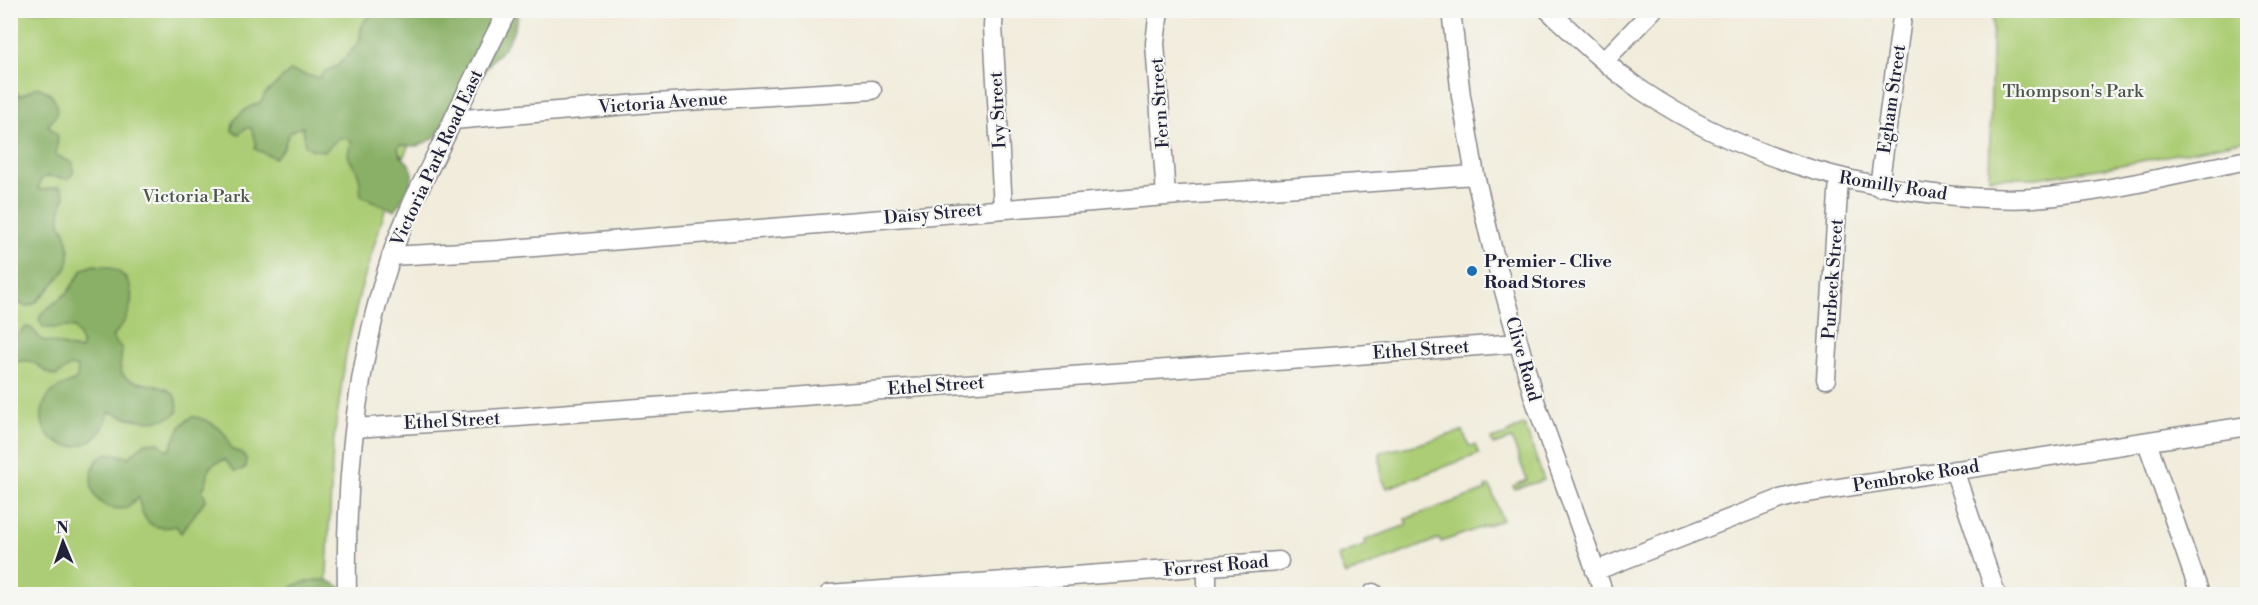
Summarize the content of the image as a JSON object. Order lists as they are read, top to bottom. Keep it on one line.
{"streets":{"street":["Egham Street","Victoria Avenue","Fern Street","Ivy Street","Victoria Park Road East","Romilly Road","Daisy Street","Purbeck Street","Ethel Street","Clive Road","Pembroke Road","Forrest Road"]},"crossings":[["Egham Street","Romilly Road"],["Victoria Avenue","Victoria Park Road East"],["Fern Street","Daisy Street"],["Ivy Street","Daisy Street"],["Victoria Park Road East","Daisy Street"],["Victoria Park Road East","Ethel Street"],["Romilly Road","Purbeck Street"],["Daisy Street","Clive Road"],["Ethel Street","Clive Road"],["Clive Road","Pembroke Road"]],"parks":["Thompson's Park","Victoria Park"],"places":["Premier - Clive Road Stores"],"north":"top"}
